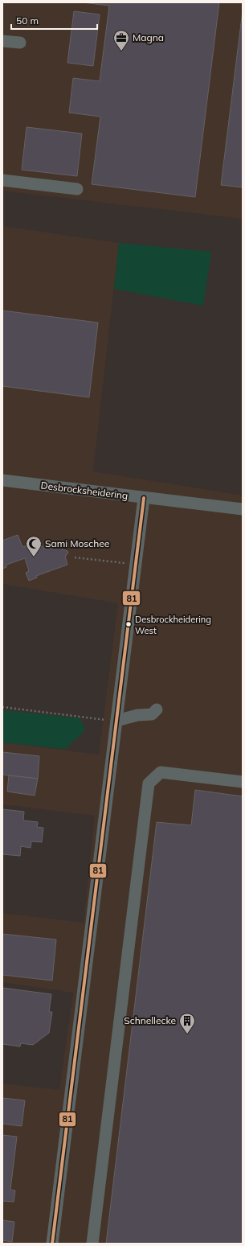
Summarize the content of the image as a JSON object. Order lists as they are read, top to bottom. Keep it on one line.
{"streets":{"street":["Desbrocksheidering"]},"places":{"office":["Magna"],"mosque":["Sami Moschee"],"other":["Desbrockheidering West"],"building":["Schnellecke"]},"lines":["transit line 81"],"scale_bar":"50 m"}
